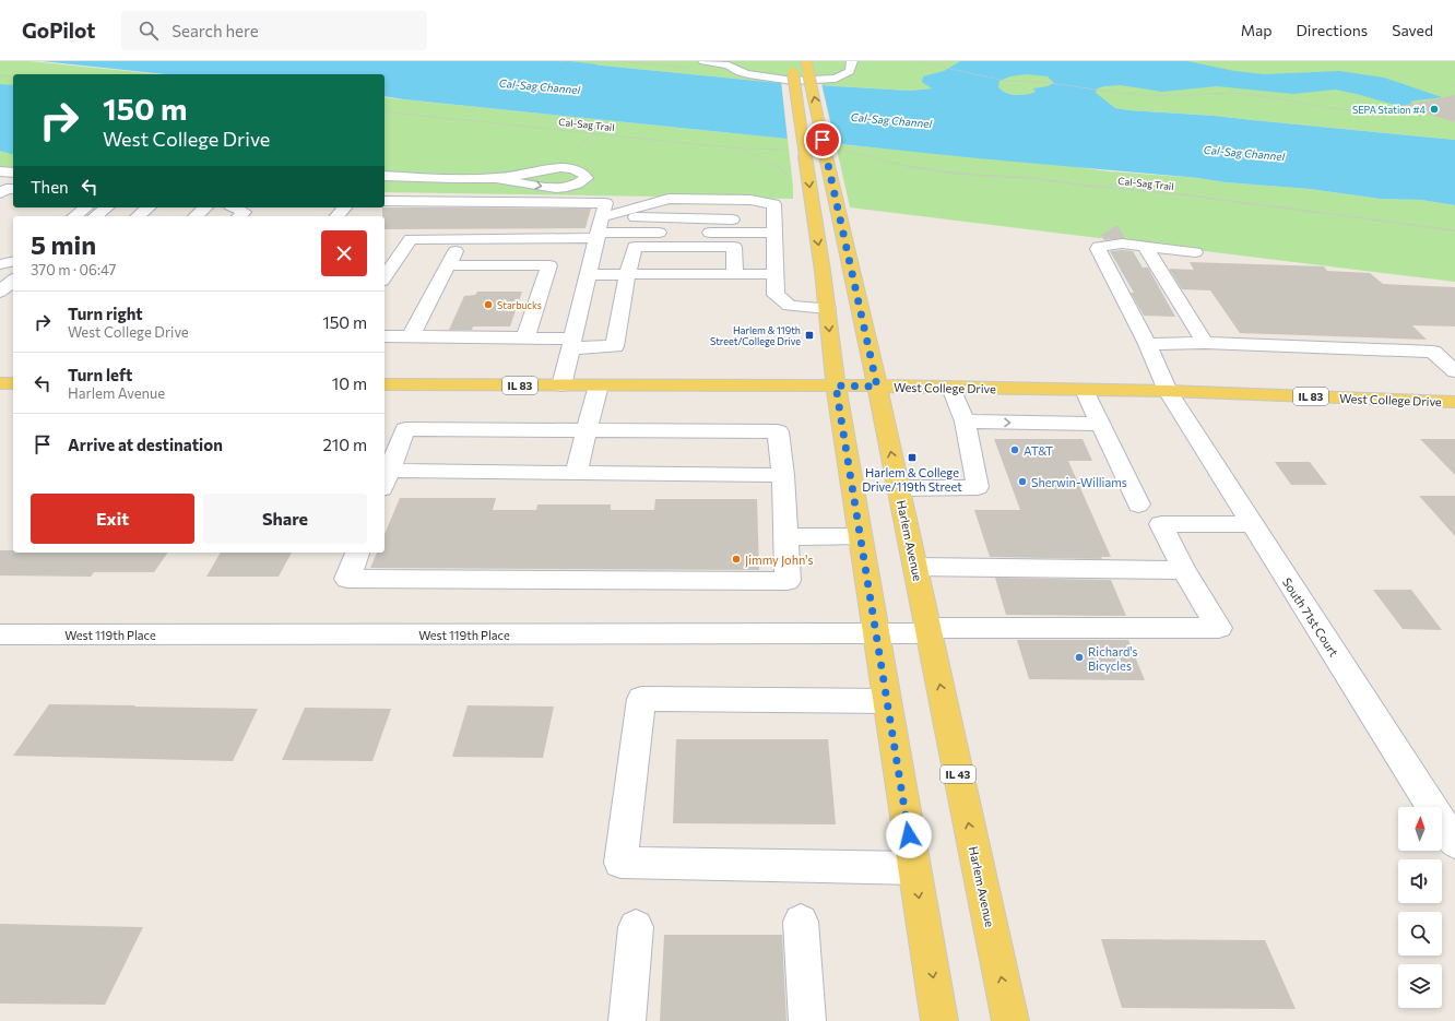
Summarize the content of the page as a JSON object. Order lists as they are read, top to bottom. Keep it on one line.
{"streets":{"main road":["IL 83","West College Drive","Harlem Avenue","IL 43"],"street":["South 71st Court","West 119th Place"],"path":["Cal-Sag Trail"]},"crossings":[["West College Drive","Harlem Avenue"],["West College Drive","South 71st Court"],["Harlem Avenue","West 119th Place"]],"water":["Cal-Sag Channel"],"places":{"other":["SEPA Station #4","Starbucks","AT&T","Sherwin-Williams","Jimmy John's","Richard's Bicycles"],"transit":["Harlem & 119th Street/College Drive","Harlem & College Drive/119th Street"]},"north":"top","page":{"header":"GoPilot","search":"Search here","nav":["Map","Directions","Saved"],"turn":["150 m","West College Drive"],"then":"Then","heading":["5 min","370 m · 06:47"],"list":[{"name":"Turn right","note":"West College Drive","value":"150 m"},{"name":"Turn left","note":"Harlem Avenue","value":"10 m"},{"name":"Arrive at destination","value":"210 m"}],"buttons":["Exit","Share"]}}
